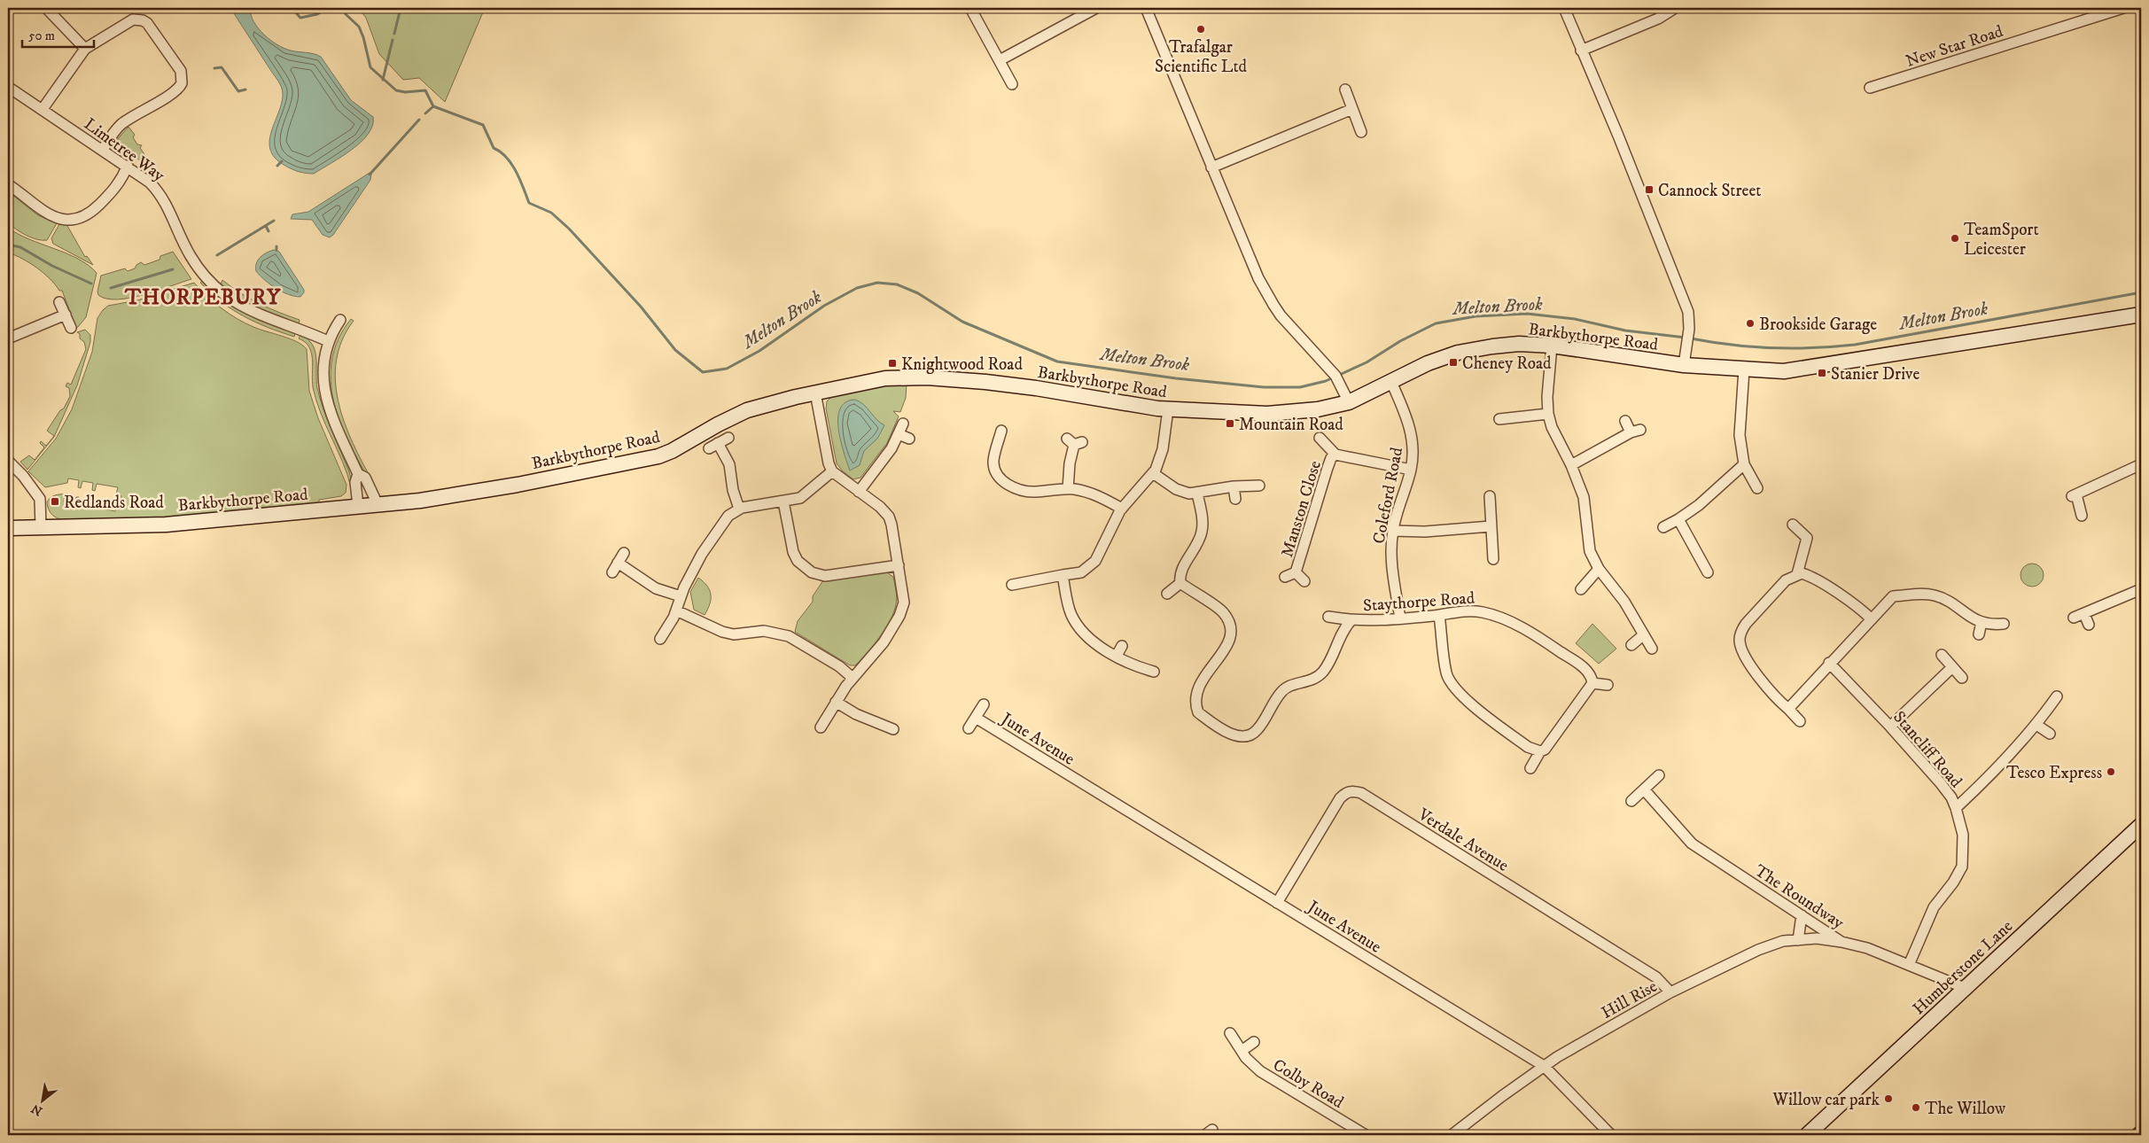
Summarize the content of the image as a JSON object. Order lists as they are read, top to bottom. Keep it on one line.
{"streets":{"street":["New Star Road","Limetree Way","Barkbythorpe Road","Coleford Road","Manston Close","Staythorpe Road","June Avenue","Stancliff Road","Verdale Avenue","The Roundway","Humberstone Lane","Hill Rise","Colby Road"]},"crossings":[["Barkbythorpe Road","Coleford Road"],["Coleford Road","Manston Close"],["Coleford Road","Staythorpe Road"],["June Avenue","Verdale Avenue"],["June Avenue","Hill Rise"],["Stancliff Road","The Roundway"],["Verdale Avenue","Hill Rise"],["The Roundway","Humberstone Lane"],["The Roundway","Hill Rise"]],"districts":["THORPEBURY"],"water":["Melton Brook"],"places":{"other":["Trafalgar Scientific Ltd","TeamSport Leicester","Brookside Garage","Tesco Express","Willow car park","The Willow"],"transit":["Cannock Street","Cheney Road","Knightwood Road","Stanier Drive","Mountain Road","Redlands Road"]},"scale_bar":"50 m","north":"bottom left"}
